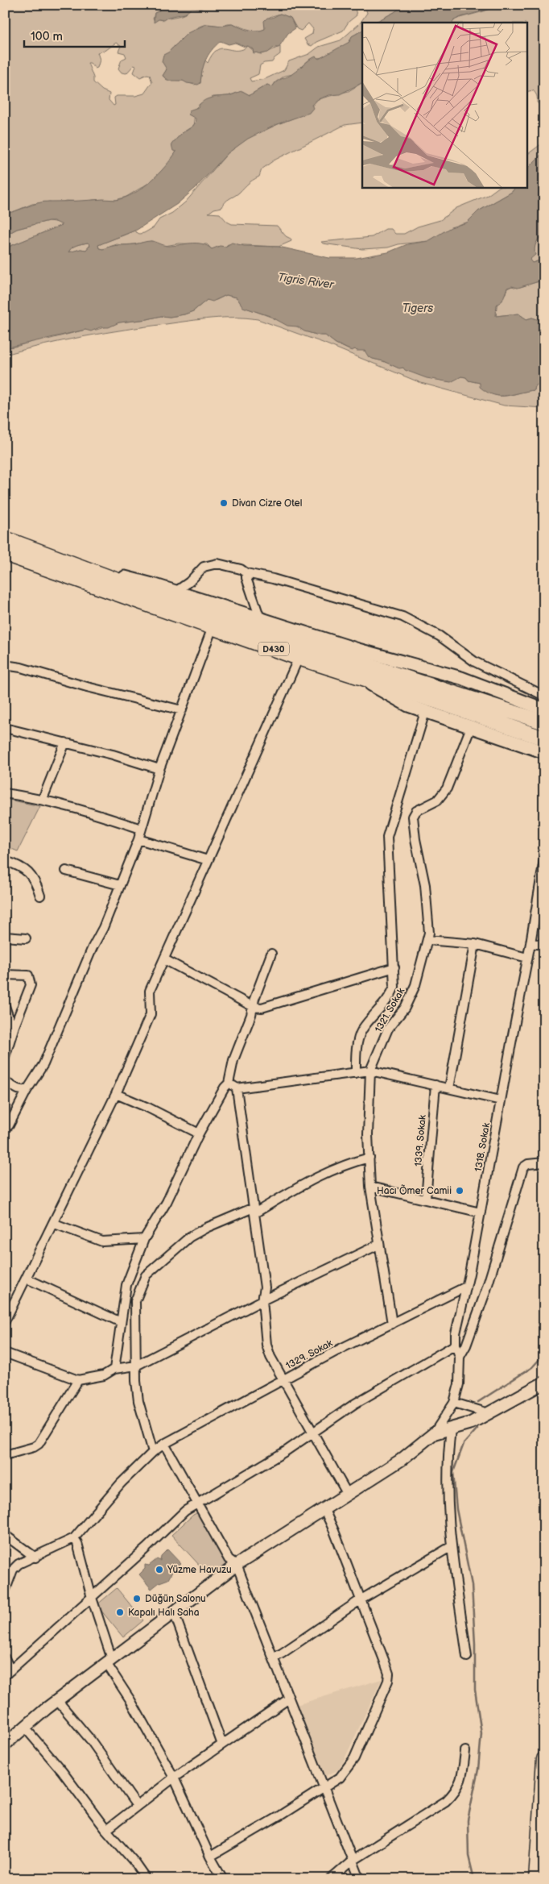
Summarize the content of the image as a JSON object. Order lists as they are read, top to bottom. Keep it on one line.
{"streets":{"highway":["D430"],"street":["1321. Sokak","1339. Sokak","1318. Sokak","1329. Sokak"]},"crossings":[["1321. Sokak","1329. Sokak"],["1318. Sokak","1329. Sokak"]],"water":["Tigris River","Tigers"],"places":["Divan Cizre Otel","Hacı Ömer Camii","Yüzme Havuzu","Düğün Salonu","Kapalı Halı Saha"],"scale_bar":"100 m"}
